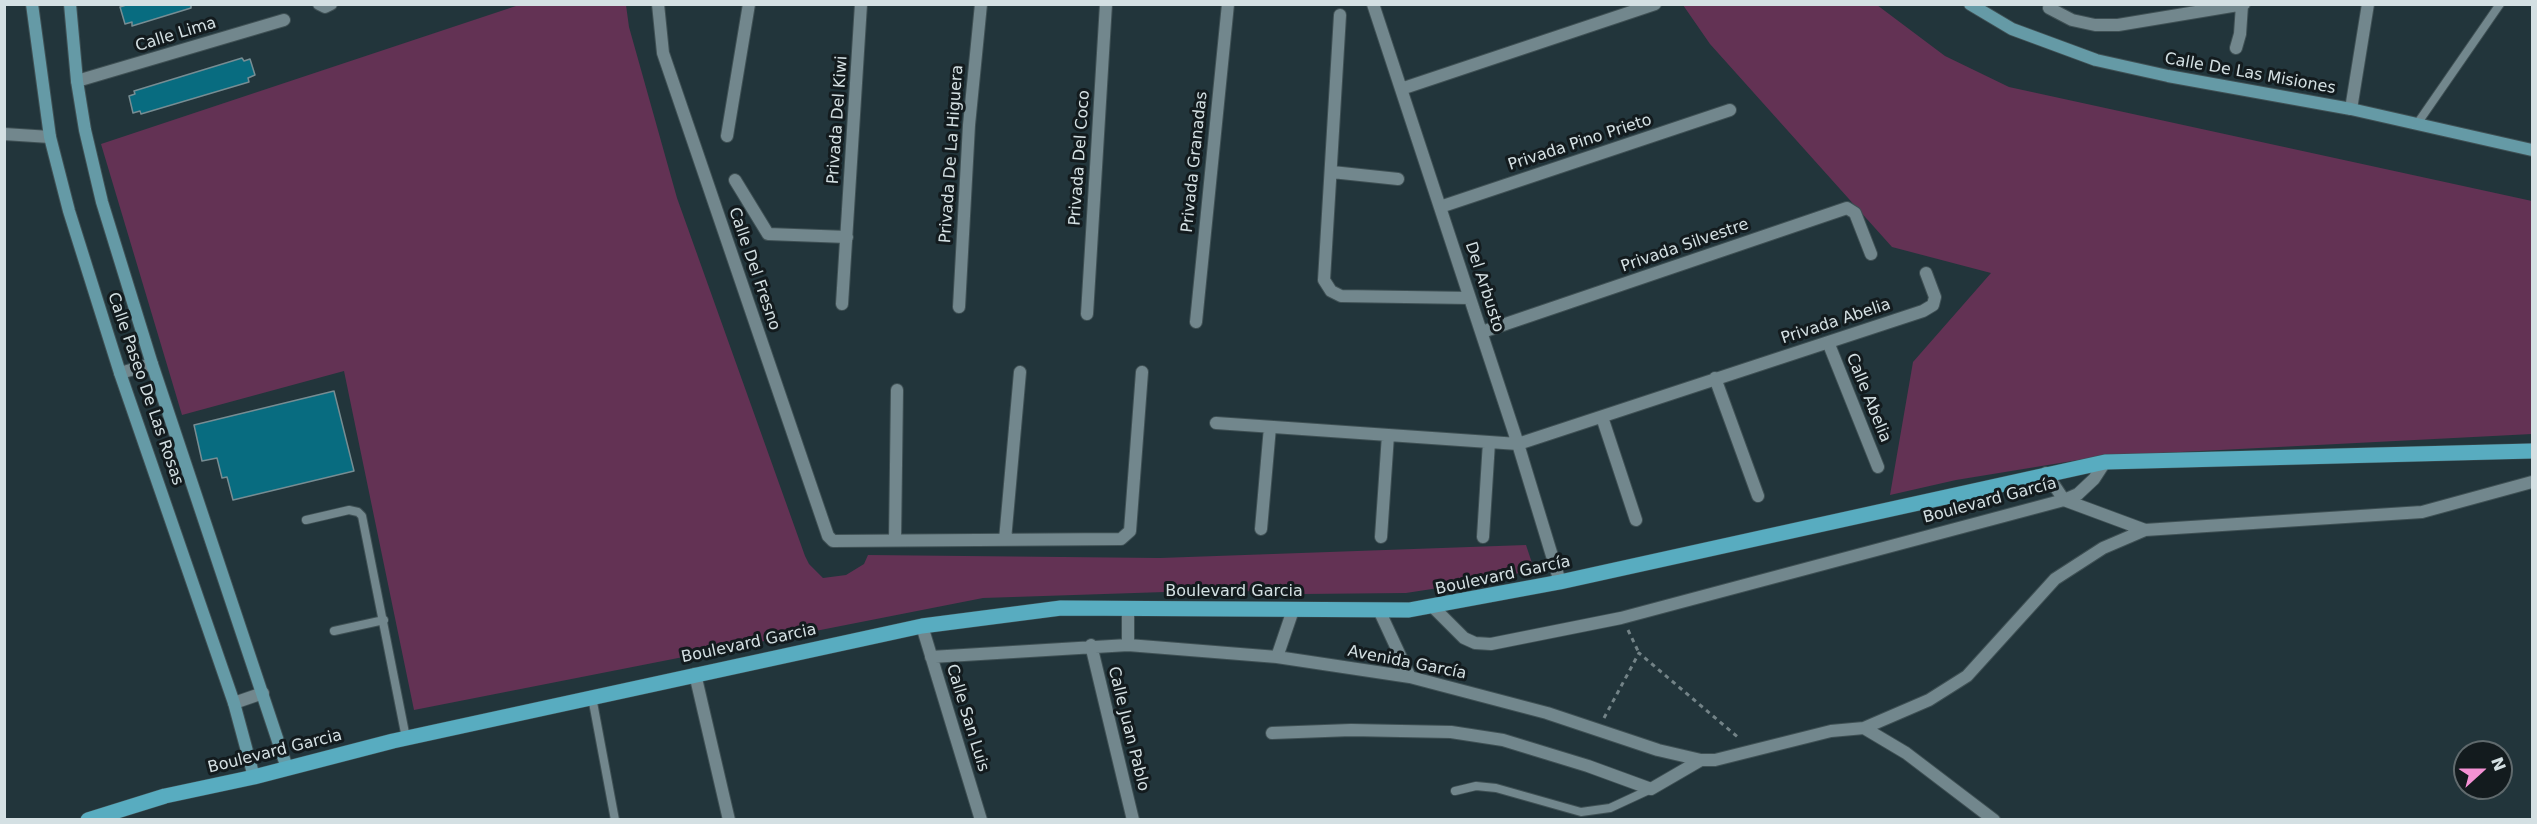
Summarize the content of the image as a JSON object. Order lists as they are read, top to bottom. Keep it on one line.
{"streets":{"main road":["Boulevard García","Boulevard Garcia"],"street":["Calle Lima","Calle De Las Misiones","Privada Del Kiwi","Privada Pino Prieto","Privada De La Higuera","Privada Del Coco","Privada Granadas","Privada Silvestre","Calle Del Fresno","Del Arbusto","Privada Abelia","Calle Paseo De Las Rosas","Calle Abelia","Avenida García","Calle San Luis","Calle Juan Pablo"]},"crossings":[["Calle Lima","Calle Paseo De Las Rosas"],["Privada Pino Prieto","Del Arbusto"],["Privada Silvestre","Del Arbusto"],["Del Arbusto","Privada Abelia"],["Del Arbusto","Boulevard García"],["Privada Abelia","Calle Abelia"],["Calle Paseo De Las Rosas","Boulevard Garcia"],["Boulevard García","Boulevard Garcia"],["Boulevard Garcia","Calle San Luis"],["Avenida García","Calle San Luis"],["Avenida García","Calle Juan Pablo"]],"north":"right"}
